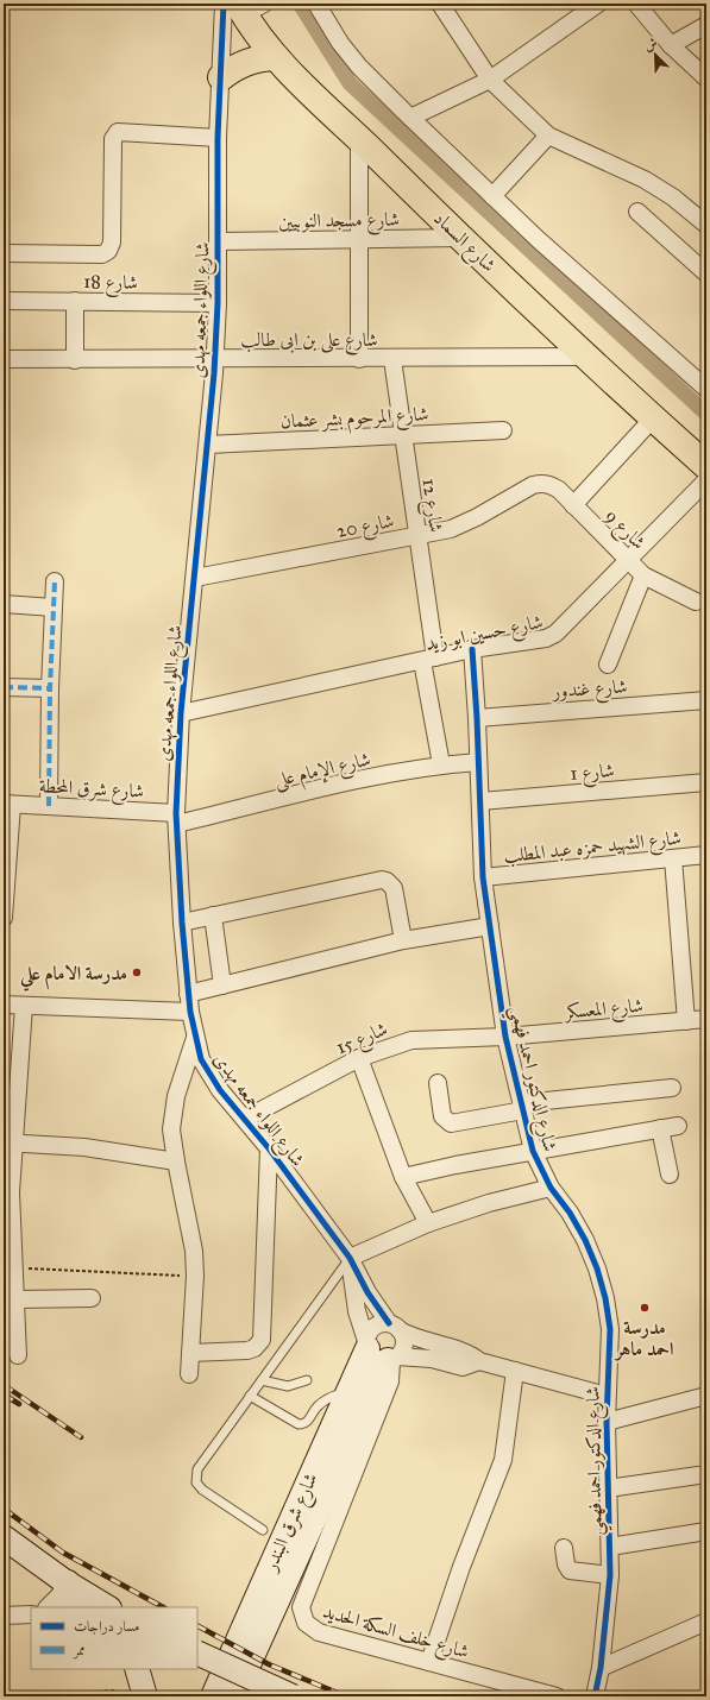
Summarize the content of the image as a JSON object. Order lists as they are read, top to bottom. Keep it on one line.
{"streets":{"highway":["شارع السماد"],"main road":["شارع شرق البندر"],"street":["شارع مسجد النوبيين","شارع 18","شارع اللواء جمعه مهدى","شارع على بن ابى طالب","شارع المرحوم بشر عثمان","شارع 12","شارع 20","شارع 9","شارع حسين ابو زيد","شارع غندور","شارع الإمام على","شارع 1","شارع شرق المحطة","شارع الشهيد حمزه عبد المطلب","شارع المعسكر","شارع 15","شارع الدكتور احمد فهمي","شارع خلف السكة الحديد"]},"crossings":[["شارع مسجد النوبيين","شارع السماد"],["شارع مسجد النوبيين","شارع اللواء جمعه مهدى"],["شارع السماد","شارع اللواء جمعه مهدى"],["شارع السماد","شارع على بن ابى طالب"],["شارع 18","شارع اللواء جمعه مهدى"],["شارع اللواء جمعه مهدى","شارع على بن ابى طالب"],["شارع اللواء جمعه مهدى","شارع المرحوم بشر عثمان"],["شارع اللواء جمعه مهدى","شارع 20"],["شارع اللواء جمعه مهدى","شارع حسين ابو زيد"],["شارع اللواء جمعه مهدى","شارع الإمام على"],["شارع اللواء جمعه مهدى","شارع شرق المحطة"],["شارع اللواء جمعه مهدى","شارع 15"],["شارع اللواء جمعه مهدى","شارع الدكتور احمد فهمي"],["شارع اللواء جمعه مهدى","شارع شرق البندر"],["شارع اللواء جمعه مهدى","شارع خلف السكة الحديد"],["شارع على بن ابى طالب","شارع 12"],["شارع المرحوم بشر عثمان","شارع 12"],["شارع 12","شارع 20"],["شارع 12","شارع حسين ابو زيد"],["شارع 12","شارع الإمام على"],["شارع 20","شارع 9"],["شارع 9","شارع حسين ابو زيد"],["شارع حسين ابو زيد","شارع الدكتور احمد فهمي"],["شارع غندور","شارع الدكتور احمد فهمي"],["شارع الإمام على","شارع شرق المحطة"],["شارع الإمام على","شارع الدكتور احمد فهمي"],["شارع 1","شارع الدكتور احمد فهمي"],["شارع الشهيد حمزه عبد المطلب","شارع الدكتور احمد فهمي"],["شارع المعسكر","شارع 15"],["شارع المعسكر","شارع الدكتور احمد فهمي"],["شارع 15","شارع الدكتور احمد فهمي"],["شارع شرق البندر","شارع خلف السكة الحديد"]],"places":["مدرسة الامام علي","مدرسة احمد ماهر"],"legend":["مسار دراجات","ممر"],"north":"top left"}
